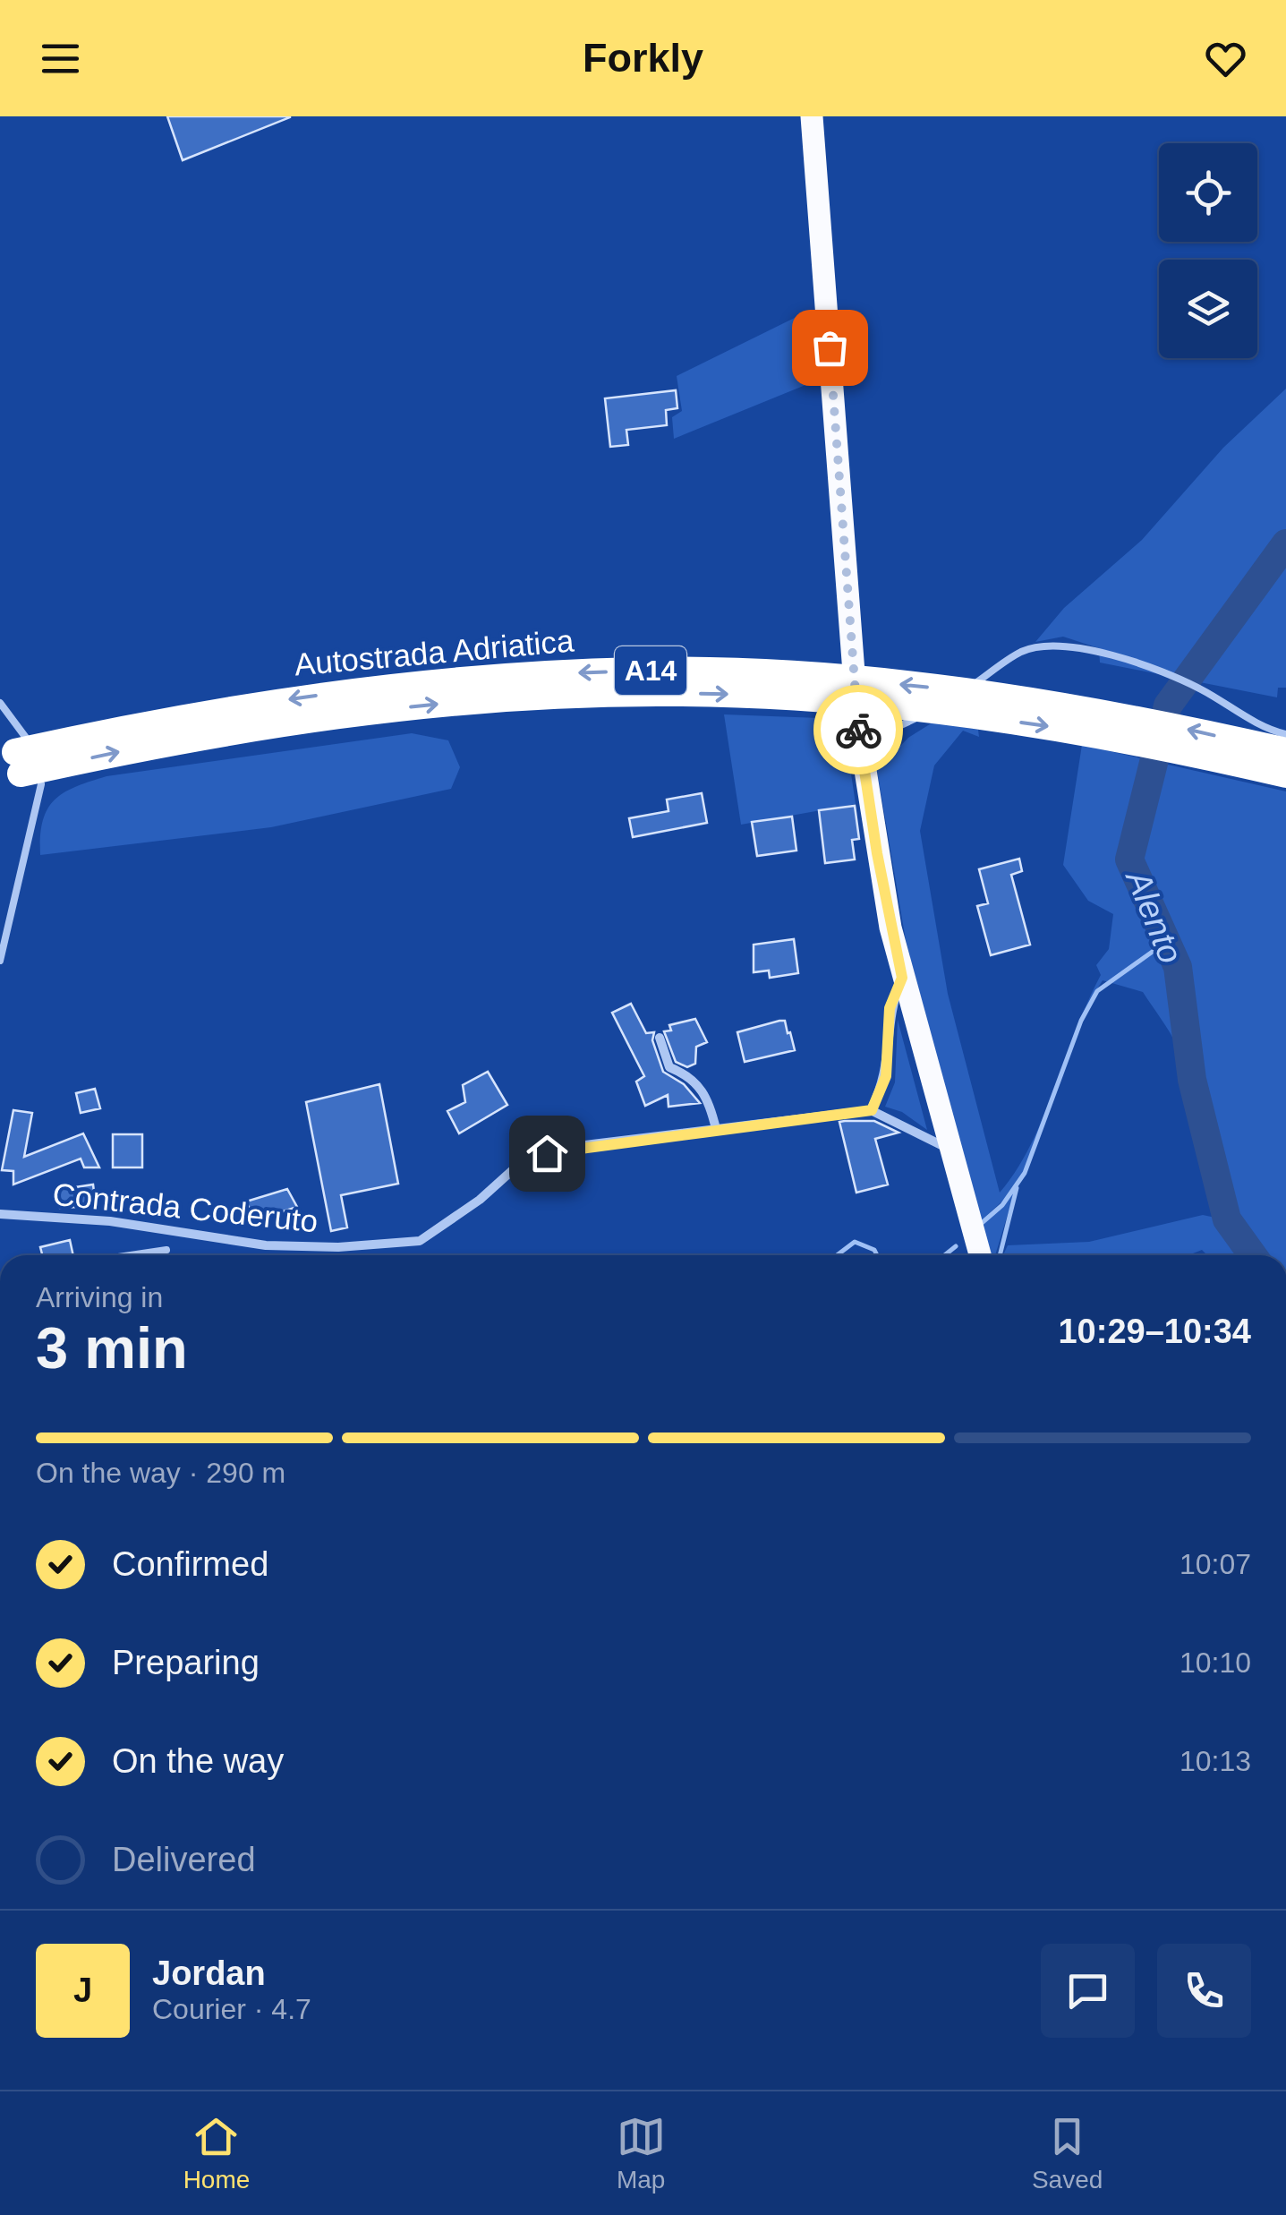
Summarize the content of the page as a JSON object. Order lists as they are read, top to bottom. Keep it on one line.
{"streets":{"highway":["Autostrada Adriatica","A14"],"street":["Contrada Coderuto"]},"water":["Alento"],"page":{"header":"Forkly","heading":["3 min","Arriving in","10:29–10:34"],"panel":["Jordan","Courier · 4.7"],"bar":"On the way · 290 m","list":[["Confirmed","10:07"],["Preparing","10:10"],["On the way","10:13"],"Delivered"],"round":"J","tabs":["Home","Map","Saved"]}}
